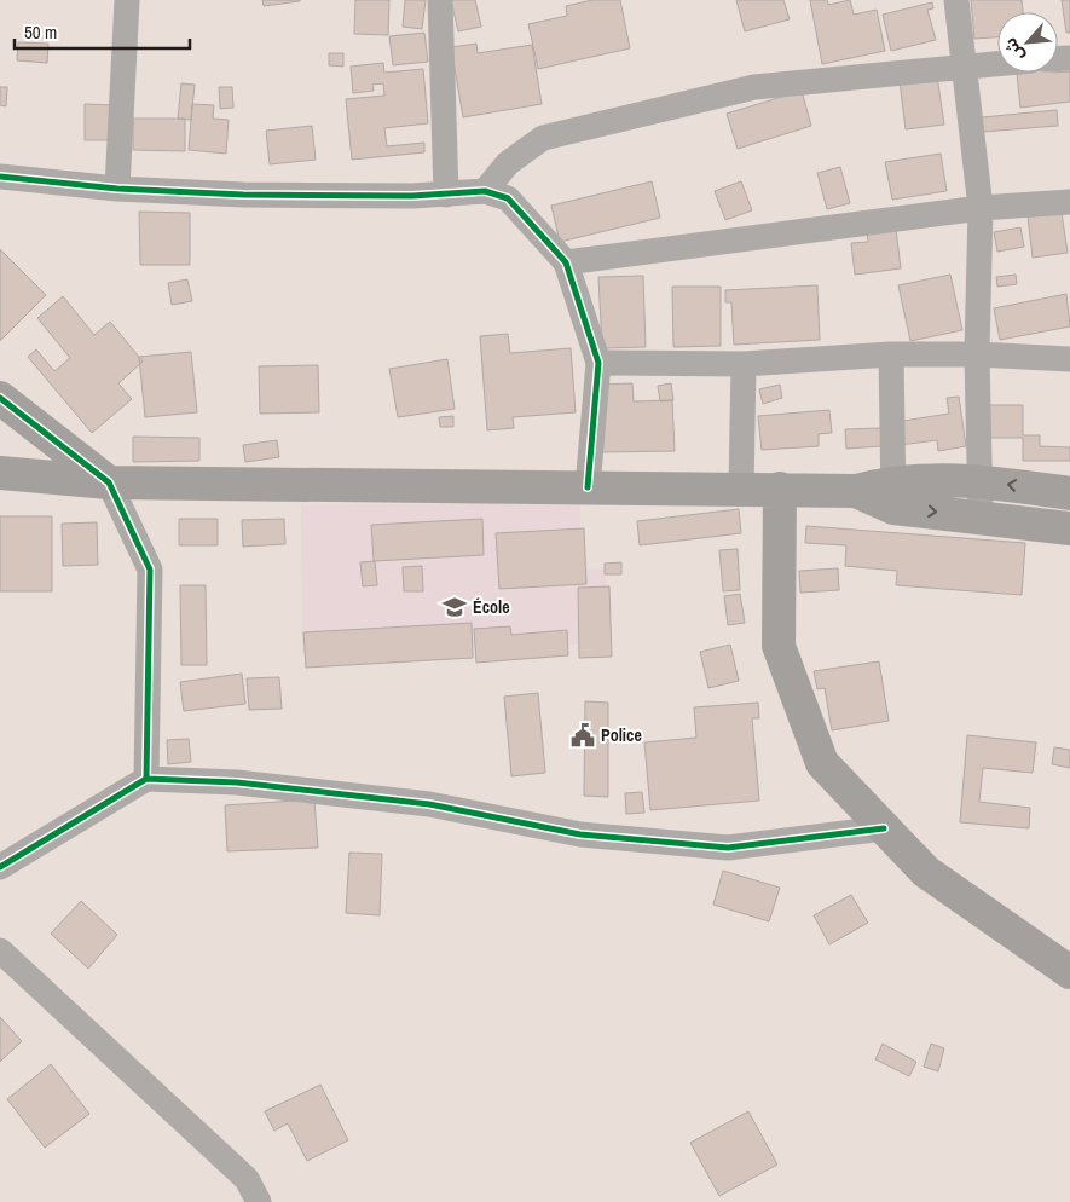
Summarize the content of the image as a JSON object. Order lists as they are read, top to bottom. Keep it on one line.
{"places":{"school or university":["École"],"public building":["Police"]},"scale_bar":"50 m","north":"bottom left"}
